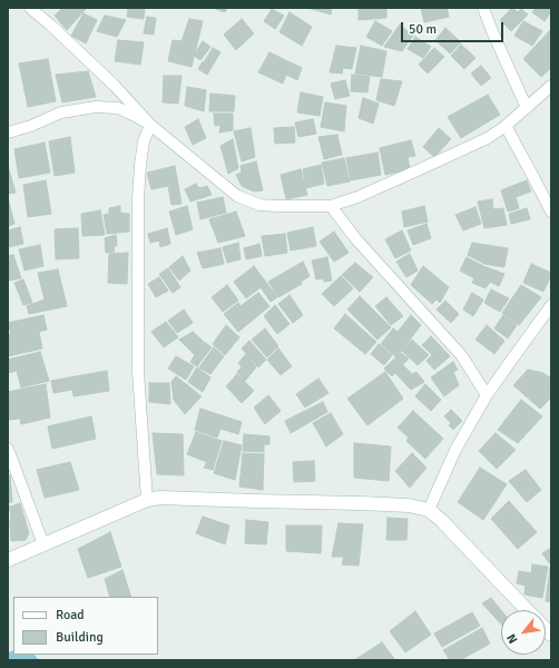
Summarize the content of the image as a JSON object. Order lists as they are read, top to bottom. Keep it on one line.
{"legend":["Road","Building"],"scale_bar":"50 m","north":"bottom left"}
